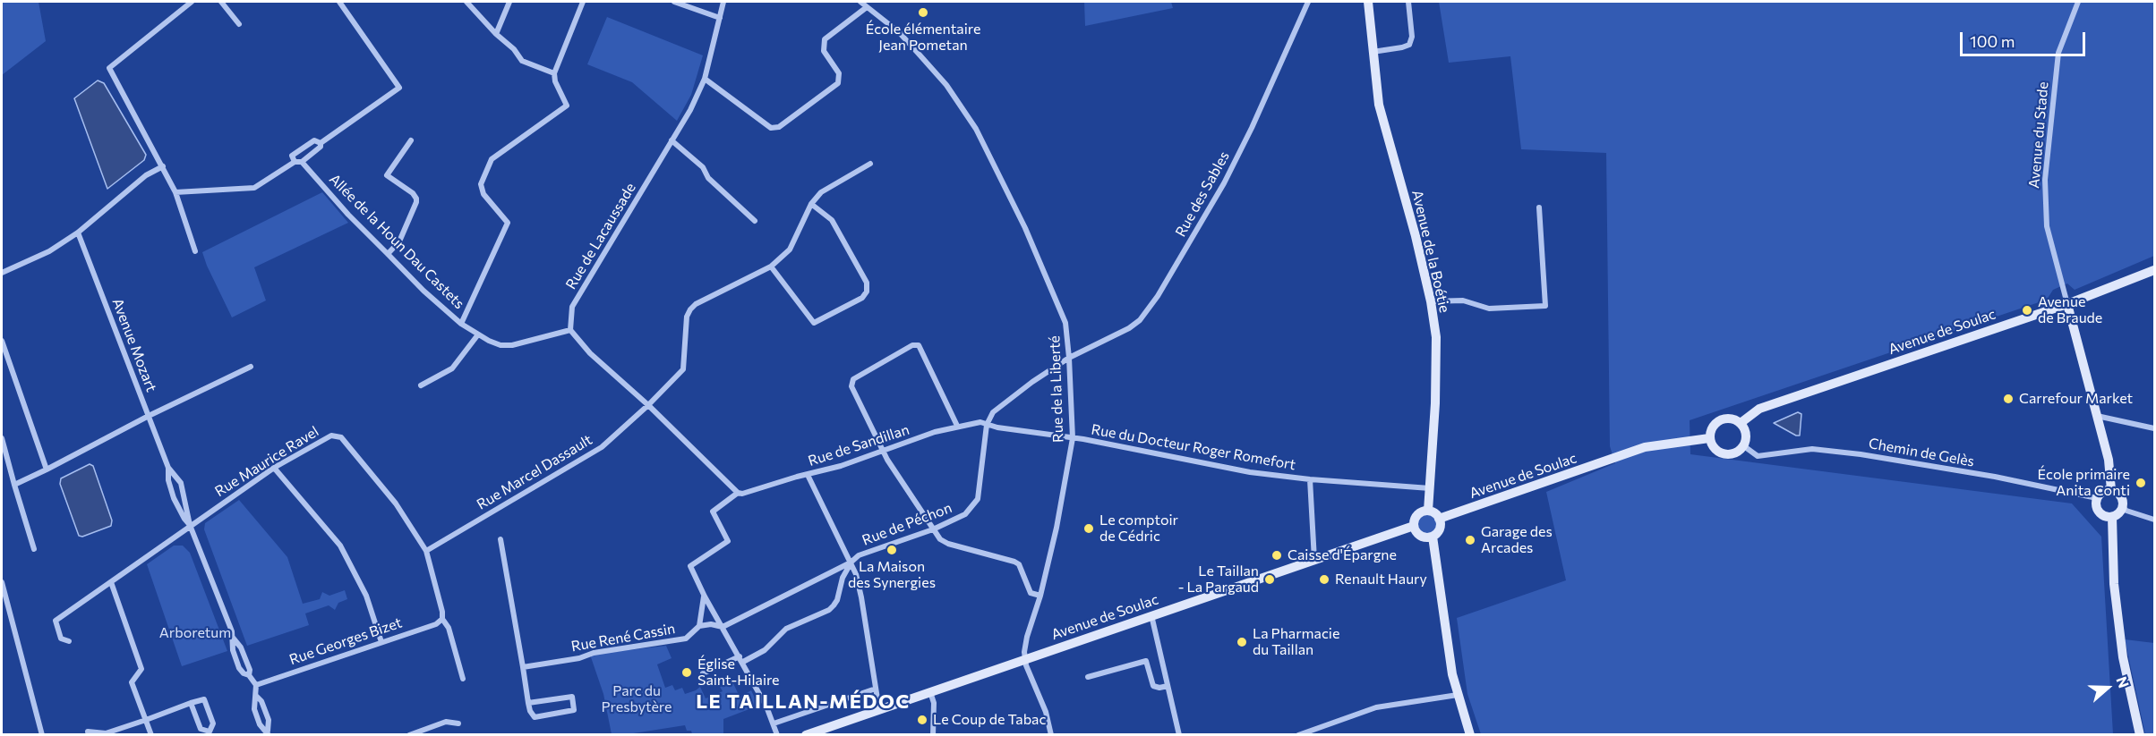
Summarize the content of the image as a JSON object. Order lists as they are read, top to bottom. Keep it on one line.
{"streets":{"main road":["Avenue de la Boétie","Avenue de Soulac"],"street":["Avenue du Stade","Rue des Sables","Rue de Lacaussade","Allée de la Houn Dau Castets","Avenue Mozart","Rue de la Liberté","Rue de Sandillan","Rue du Docteur Roger Romefort","Chemin de Gelès","Rue Maurice Ravel","Rue Marcel Dassault","Rue de Péchon","Rue René Cassin","Rue Georges Bizet"]},"crossings":[["Avenue du Stade","Avenue de Soulac"],["Rue des Sables","Rue de la Liberté"],["Rue de Lacaussade","Allée de la Houn Dau Castets"],["Avenue de la Boétie","Avenue de Soulac"],["Avenue de la Boétie","Rue du Docteur Roger Romefort"],["Avenue de Soulac","Rue de la Liberté"],["Avenue de Soulac","Chemin de Gelès"],["Avenue Mozart","Rue Maurice Ravel"],["Avenue Mozart","Rue Georges Bizet"],["Rue de la Liberté","Rue du Docteur Roger Romefort"],["Rue de Sandillan","Rue du Docteur Roger Romefort"],["Rue de Sandillan","Rue de Péchon"],["Rue du Docteur Roger Romefort","Rue de Péchon"],["Rue Maurice Ravel","Rue Marcel Dassault"],["Rue Maurice Ravel","Rue Georges Bizet"]],"districts":["LE TAILLAN-MÉDOC"],"parks":["Arboretum","Parc du Presbytère"],"places":["École élémentaire Jean Pometan","Avenue de Braude","Carrefour Market","École primaire Anita Conti","Le comptoir de Cédric","Garage des Arcades","La Maison des Synergies","Caisse d'Épargne","Le Taillan - La Pargaud","Renault Haury","La Pharmacie du Taillan","Église Saint-Hilaire","Le Coup de Tabac"],"scale_bar":"100 m","north":"right"}
